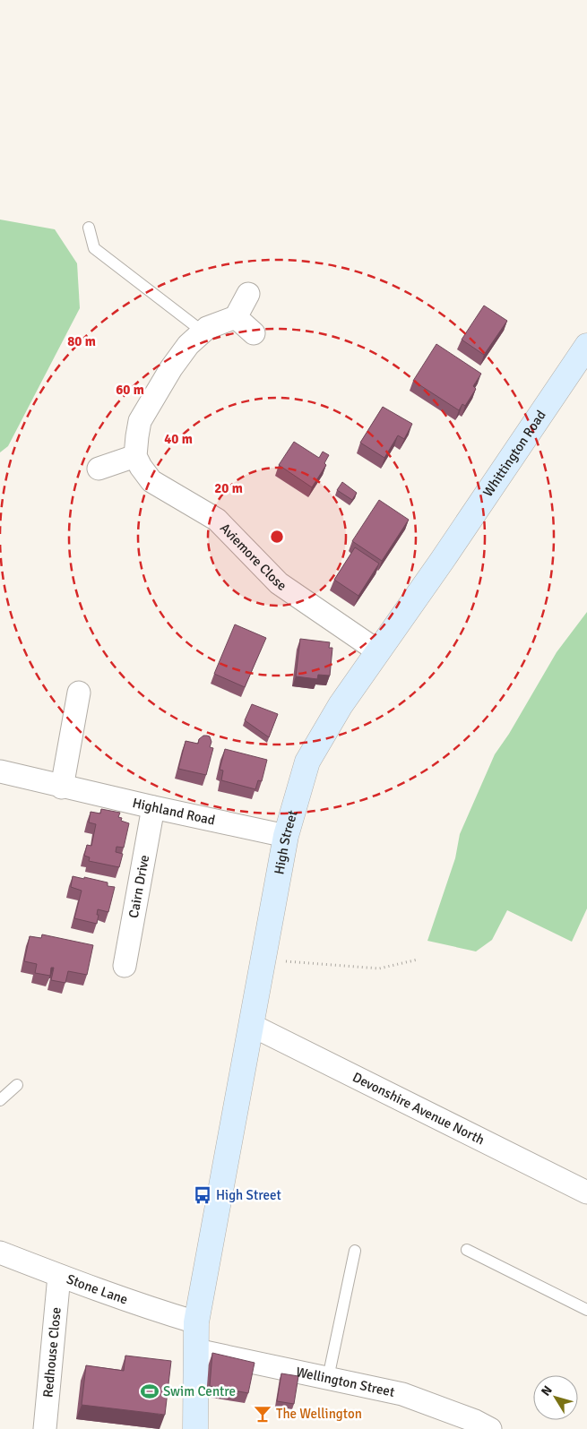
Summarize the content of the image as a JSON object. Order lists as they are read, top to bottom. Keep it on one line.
{"streets":{"street":["Whittington Road","Aviemore Close","Highland Road","High Street","Cairn Drive","Devonshire Avenue North","Stone Lane","Redhouse Close","Wellington Street"]},"crossings":[["Whittington Road","High Street"],["Aviemore Close","High Street"],["Highland Road","High Street"],["Highland Road","Cairn Drive"],["High Street","Devonshire Avenue North"],["High Street","Stone Lane"],["High Street","Wellington Street"],["Stone Lane","Redhouse Close"]],"places":{"bus stop":["High Street"],"sports":["Swim Centre"],"bar":["The Wellington"]},"north":"top left","rings":["80 m","60 m","40 m","20 m"]}
